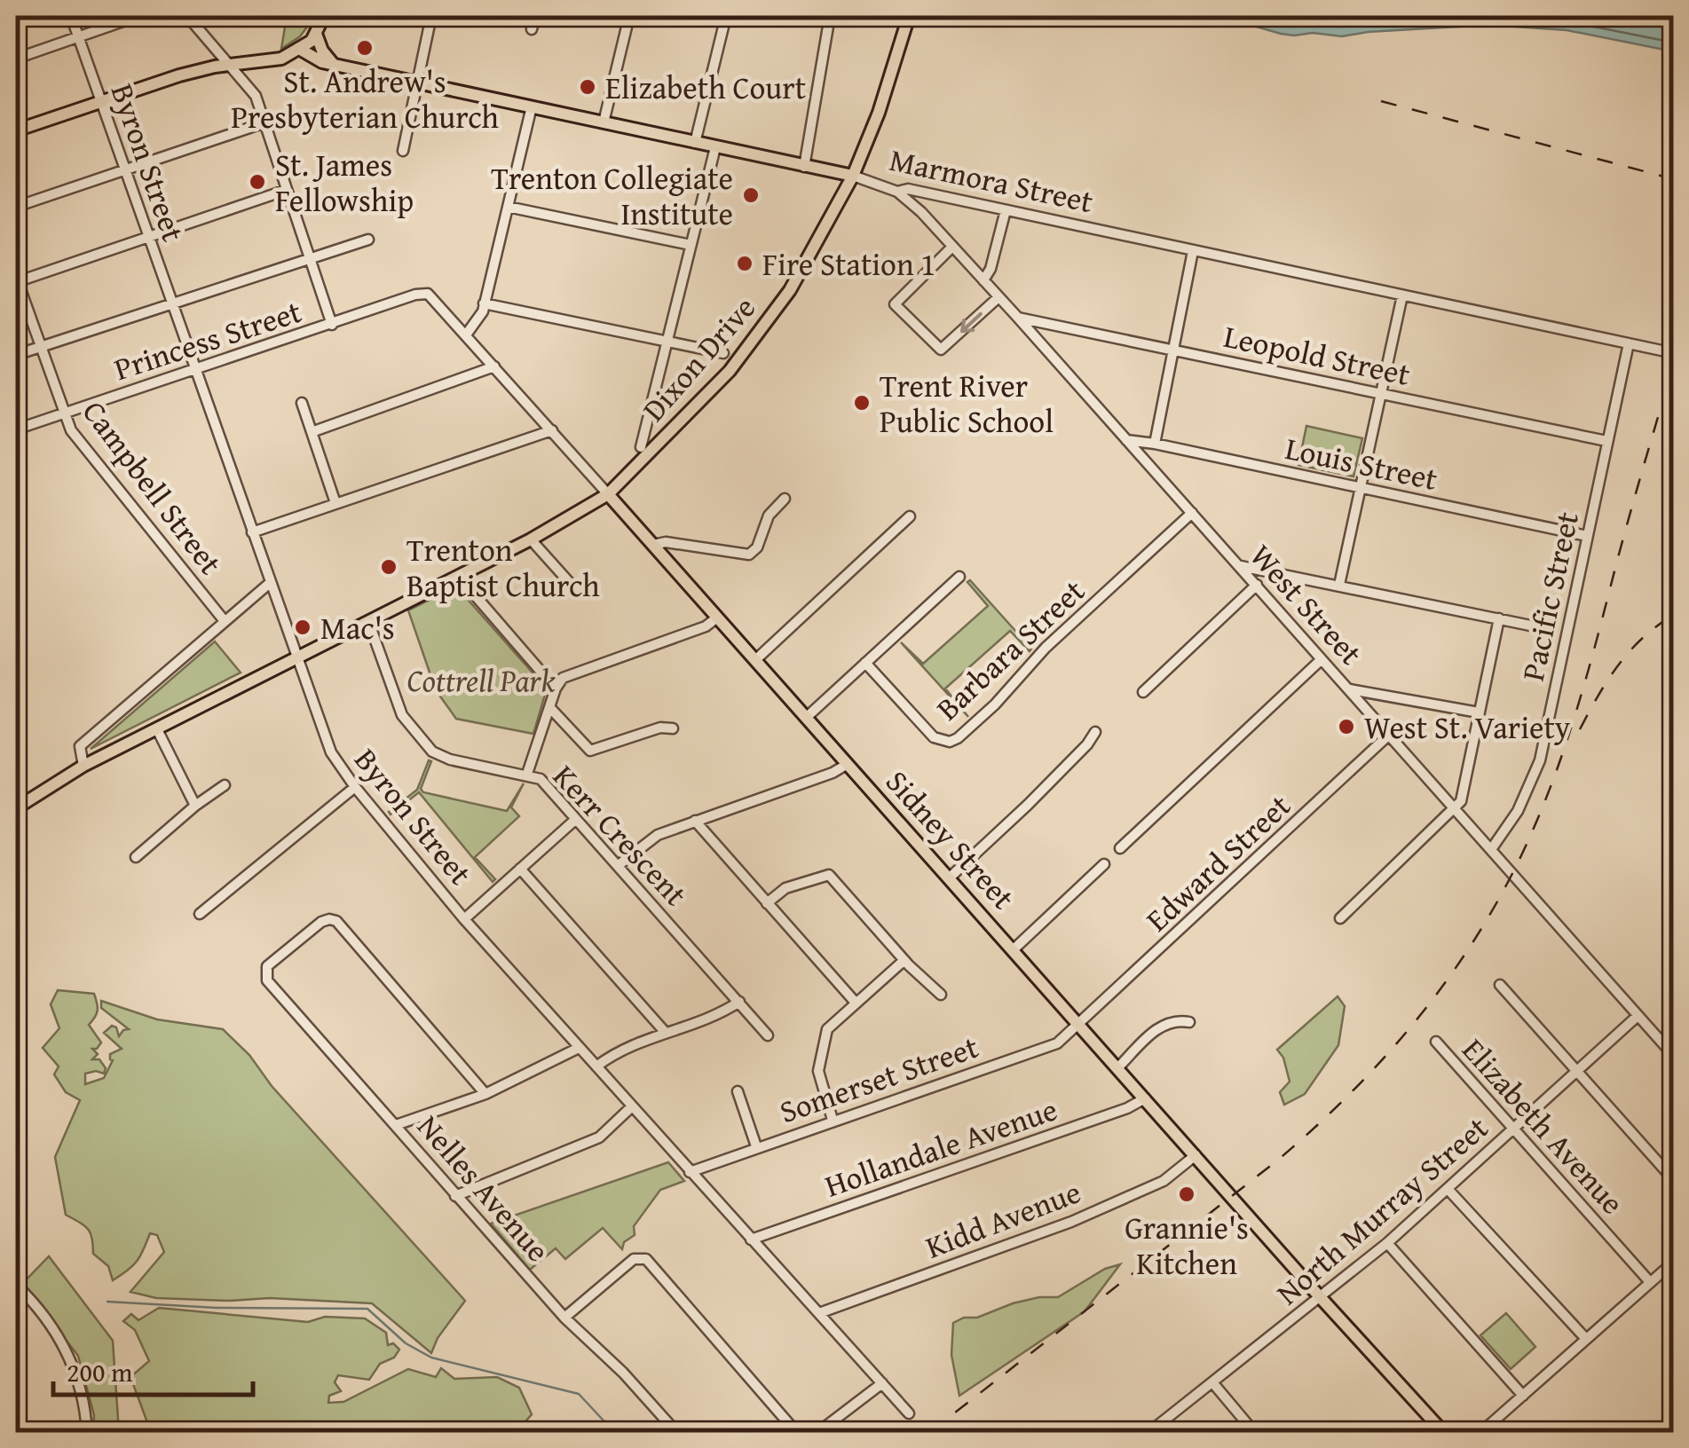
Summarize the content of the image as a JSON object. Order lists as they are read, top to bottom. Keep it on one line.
{"streets":{"main road":["Marmora Street","Dixon Drive","Sidney Street"],"street":["Byron Street","Princess Street","Leopold Street","Louis Street","Campbell Street","Pacific Street","West Street","Barbara Street","Kerr Crescent","Edward Street","Somerset Street","Elizabeth Avenue","Hollandale Avenue","Nelles Avenue","North Murray Street","Kidd Avenue"]},"crossings":[["Byron Street","Princess Street"],["Byron Street","Dixon Drive"],["Byron Street","Somerset Street"],["Byron Street","Hollandale Avenue"],["Byron Street","Kidd Avenue"],["Marmora Street","Dixon Drive"],["Marmora Street","Pacific Street"],["Marmora Street","West Street"],["Princess Street","Campbell Street"],["Princess Street","Sidney Street"],["Leopold Street","Pacific Street"],["Leopold Street","West Street"],["Dixon Drive","Kerr Crescent"],["Dixon Drive","Sidney Street"],["Louis Street","Pacific Street"],["Louis Street","West Street"],["Pacific Street","West Street"],["West Street","Barbara Street"],["West Street","Edward Street"],["West Street","North Murray Street"],["Sidney Street","Edward Street"],["Sidney Street","Somerset Street"],["Sidney Street","Hollandale Avenue"],["Sidney Street","North Murray Street"],["Sidney Street","Kidd Avenue"],["Edward Street","Somerset Street"],["Elizabeth Avenue","North Murray Street"]],"parks":["Cottrell Park"],"places":["St. Andrew's Presbyterian Church","Elizabeth Court","St. James Fellowship","Trenton Collegiate Institute","Fire Station 1","Trent River Public School","Trenton Baptist Church","Mac's","West St. Variety","Grannie's Kitchen"],"scale_bar":"200 m"}
